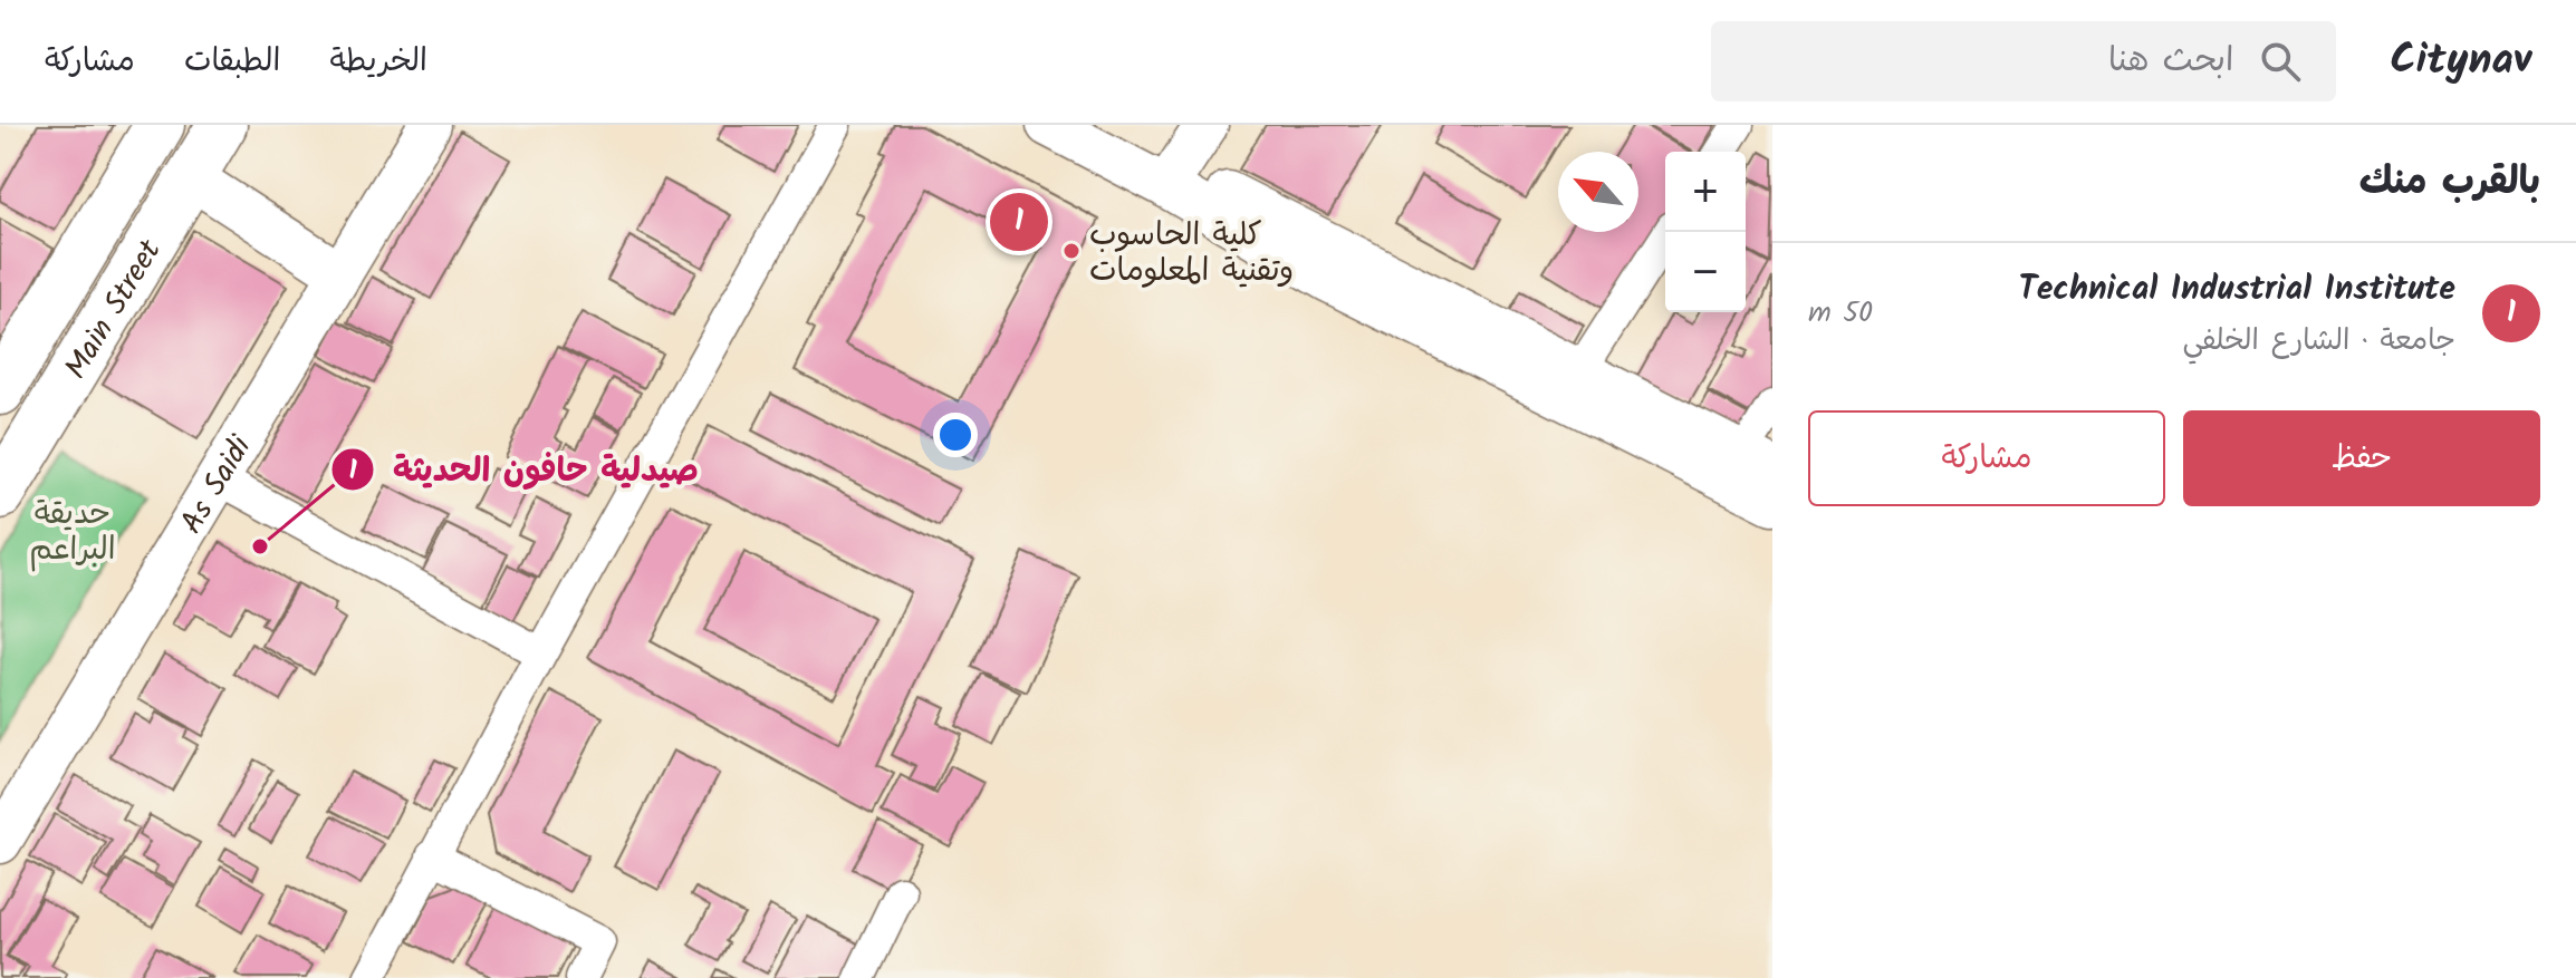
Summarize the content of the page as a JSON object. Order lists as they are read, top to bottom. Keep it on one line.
{"streets":{"main road":["Main Street"],"street":["As Saidi"]},"parks":["حديقة البراعم"],"places":["كلية الحاسوب وتقنية المعلومات","صيدلية حافون الحديثة"],"north":"top left","page":{"header":"Citynav","search":"ابحث هنا","nav":["الخريطة","الطبقات","مشاركة"],"heading":"بالقرب منك","map_buttons":["+","−"],"pins":"1","list":[{"mark":"1","name":"Technical Industrial Institute","note":"جامعة · الشارع الخلفي","value":"50 m"}],"buttons":["حفظ","مشاركة"]}}
